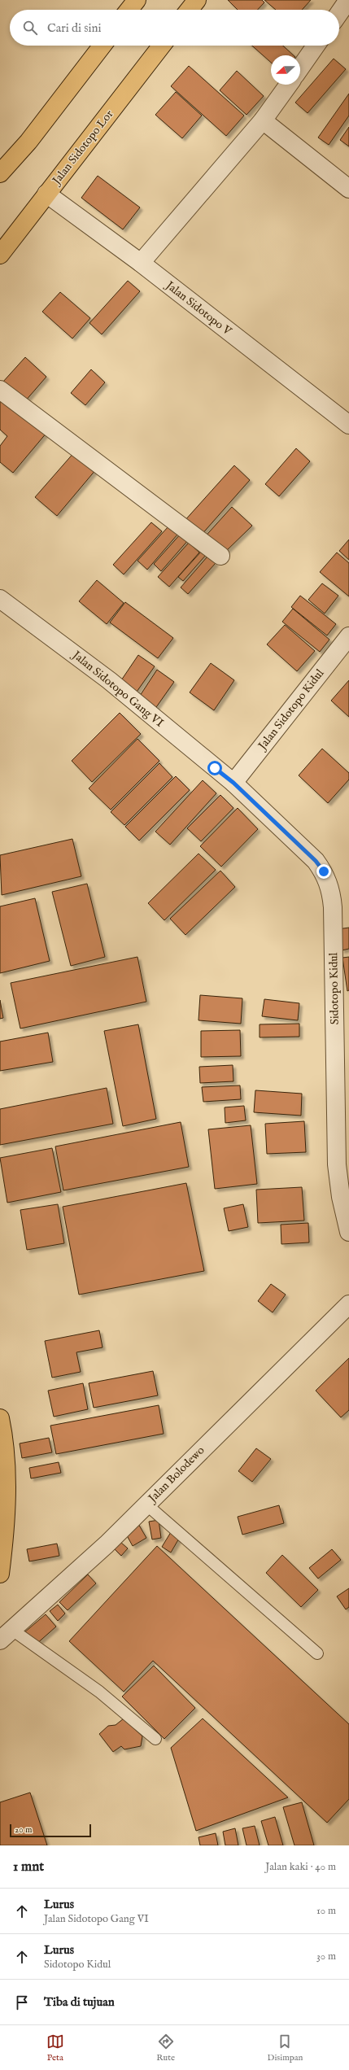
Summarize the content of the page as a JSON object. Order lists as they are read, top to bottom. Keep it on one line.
{"streets":{"highway":["Jalan Sidotopo Lor"],"street":["Jalan Sidotopo V","Jalan Sidotopo Gang VI","Jalan Sidotopo Kidul","Sidotopo Kidul","Jalan Bolodewo"]},"crossings":[["Jalan Sidotopo Lor","Jalan Sidotopo V"],["Jalan Sidotopo Gang VI","Jalan Sidotopo Kidul"],["Jalan Sidotopo Gang VI","Sidotopo Kidul"],["Jalan Sidotopo Kidul","Sidotopo Kidul"]],"scale_bar":"20 m","north":"left","page":{"search":"Cari di sini","scale":"20 m","heading":["1 mnt","Jalan kaki · 40 m"],"list":[["Lurus","Jalan Sidotopo Gang VI","10 m"],["Lurus","Sidotopo Kidul","30 m"],"Tiba di tujuan"],"nav":["Peta","Rute","Disimpan"]}}
